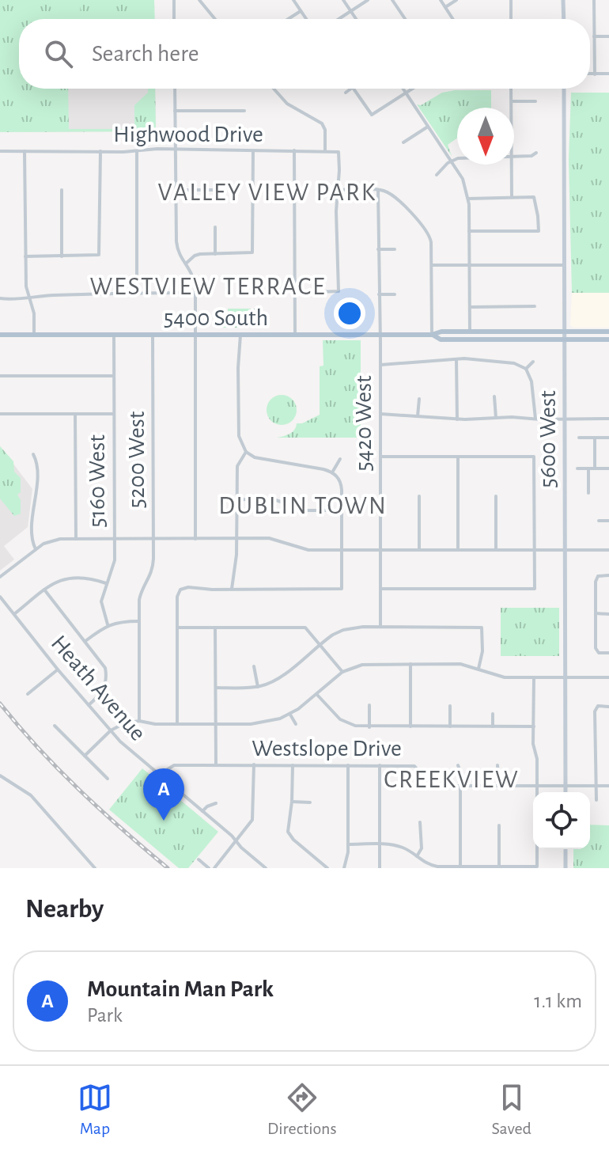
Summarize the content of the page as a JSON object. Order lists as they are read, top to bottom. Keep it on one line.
{"streets":{"main road":["5400 South","5600 West"],"street":["Highwood Drive","5420 West","5200 West","5160 West","Heath Avenue","Westslope Drive"]},"crossings":[["5400 South","5420 West"],["5400 South","5600 West"],["5400 South","5200 West"],["5400 South","5160 West"],["5600 West","Westslope Drive"],["Heath Avenue","Westslope Drive"]],"districts":["VALLEY VIEW PARK","WESTVIEW TERRACE","DUBLIN TOWN","CREEKVIEW"],"north":"bottom","page":{"search":"Search here","pins":"A","heading":"Nearby","list":[{"mark":"A","name":"Mountain Man Park","note":"Park","value":"1.1 km"}],"nav":["Map","Directions","Saved"]}}
